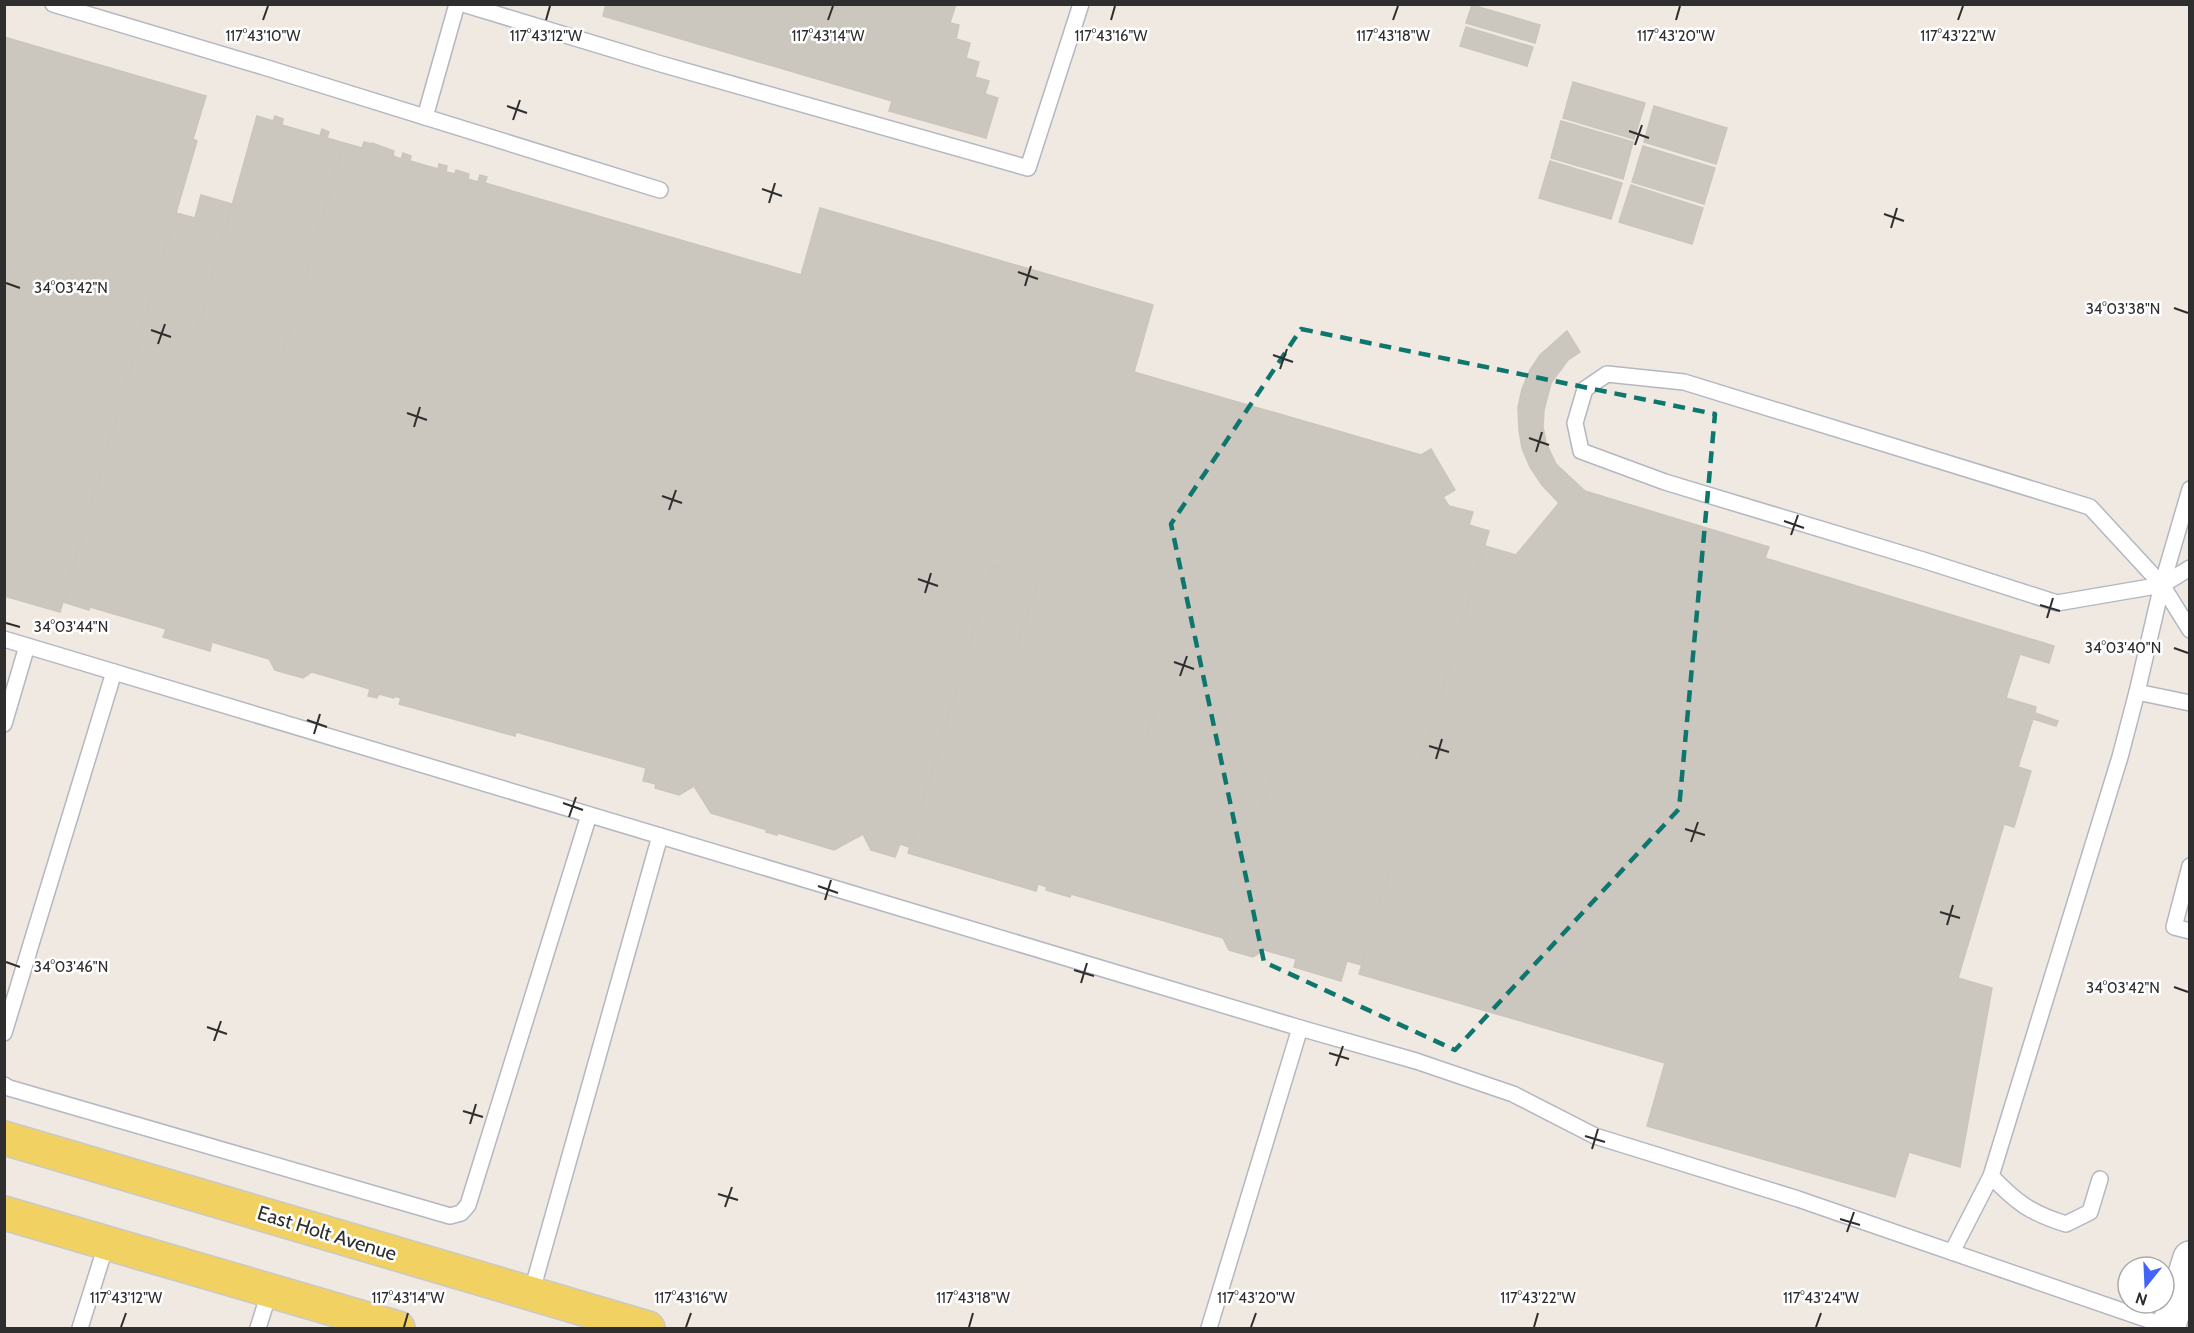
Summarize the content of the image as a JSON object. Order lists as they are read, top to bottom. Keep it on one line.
{"streets":{"main road":["East Holt Avenue"]},"north":"bottom","coordinates":["117°43'10\"W","117°43'12\"W","117°43'14\"W","117°43'16\"W","117°43'18\"W","117°43'20\"W","117°43'22\"W","34°03'42\"N","34°03'38\"N","34°03'44\"N","34°03'40\"N","34°03'46\"N","117°43'24\"W"]}
